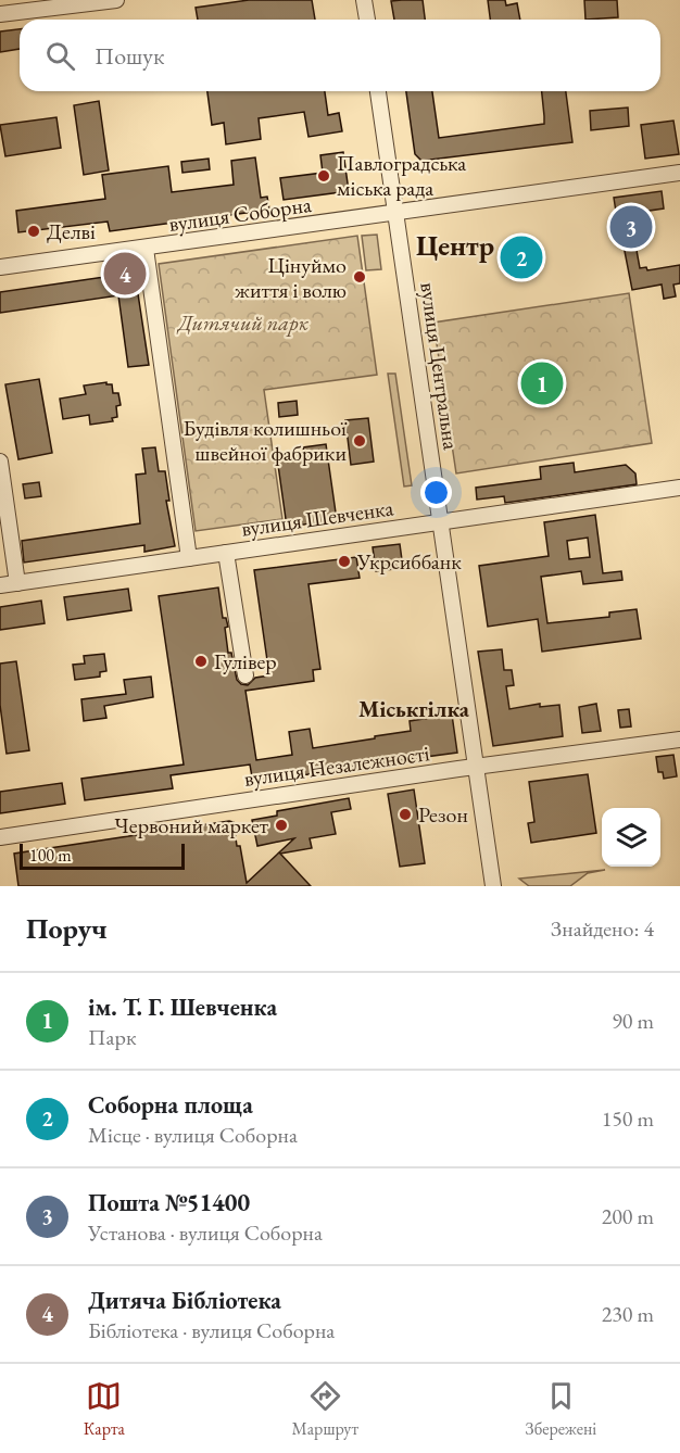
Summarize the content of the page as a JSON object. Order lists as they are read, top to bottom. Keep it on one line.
{"streets":{"street":["вулиця Соборна","вулиця Центральна","вулиця Шевченка","вулиця Незалежності"]},"crossings":[["вулиця Соборна","вулиця Центральна"],["вулиця Центральна","вулиця Шевченка"],["вулиця Центральна","вулиця Незалежності"]],"districts":["Центр","Міськгілка"],"parks":["Дитячий парк"],"places":["Павлоградська міська рада","Делві","Цінуймо життя і волю","Будівля колишньої швейної фабрики","Укрсиббанк","Гулівер","Резон","Червоний маркет"],"scale_bar":"100 m","page":{"search":"Пошук","pins":["3","2","4","1"],"scale":"100 m","heading":["Поруч","Знайдено: 4"],"list":[{"mark":"1","name":"ім. Т. Г. Шевченка","note":"Парк","value":"90 m"},{"mark":"2","name":"Соборна площа","note":"Місце · вулиця Соборна","value":"150 m"},{"mark":"3","name":"Пошта №51400","note":"Установа · вулиця Соборна","value":"200 m"},{"mark":"4","name":"Дитяча Бiблiотека","note":"Бібліотека · вулиця Соборна","value":"230 m"}],"nav":["Карта","Маршрут","Збережені"]}}
